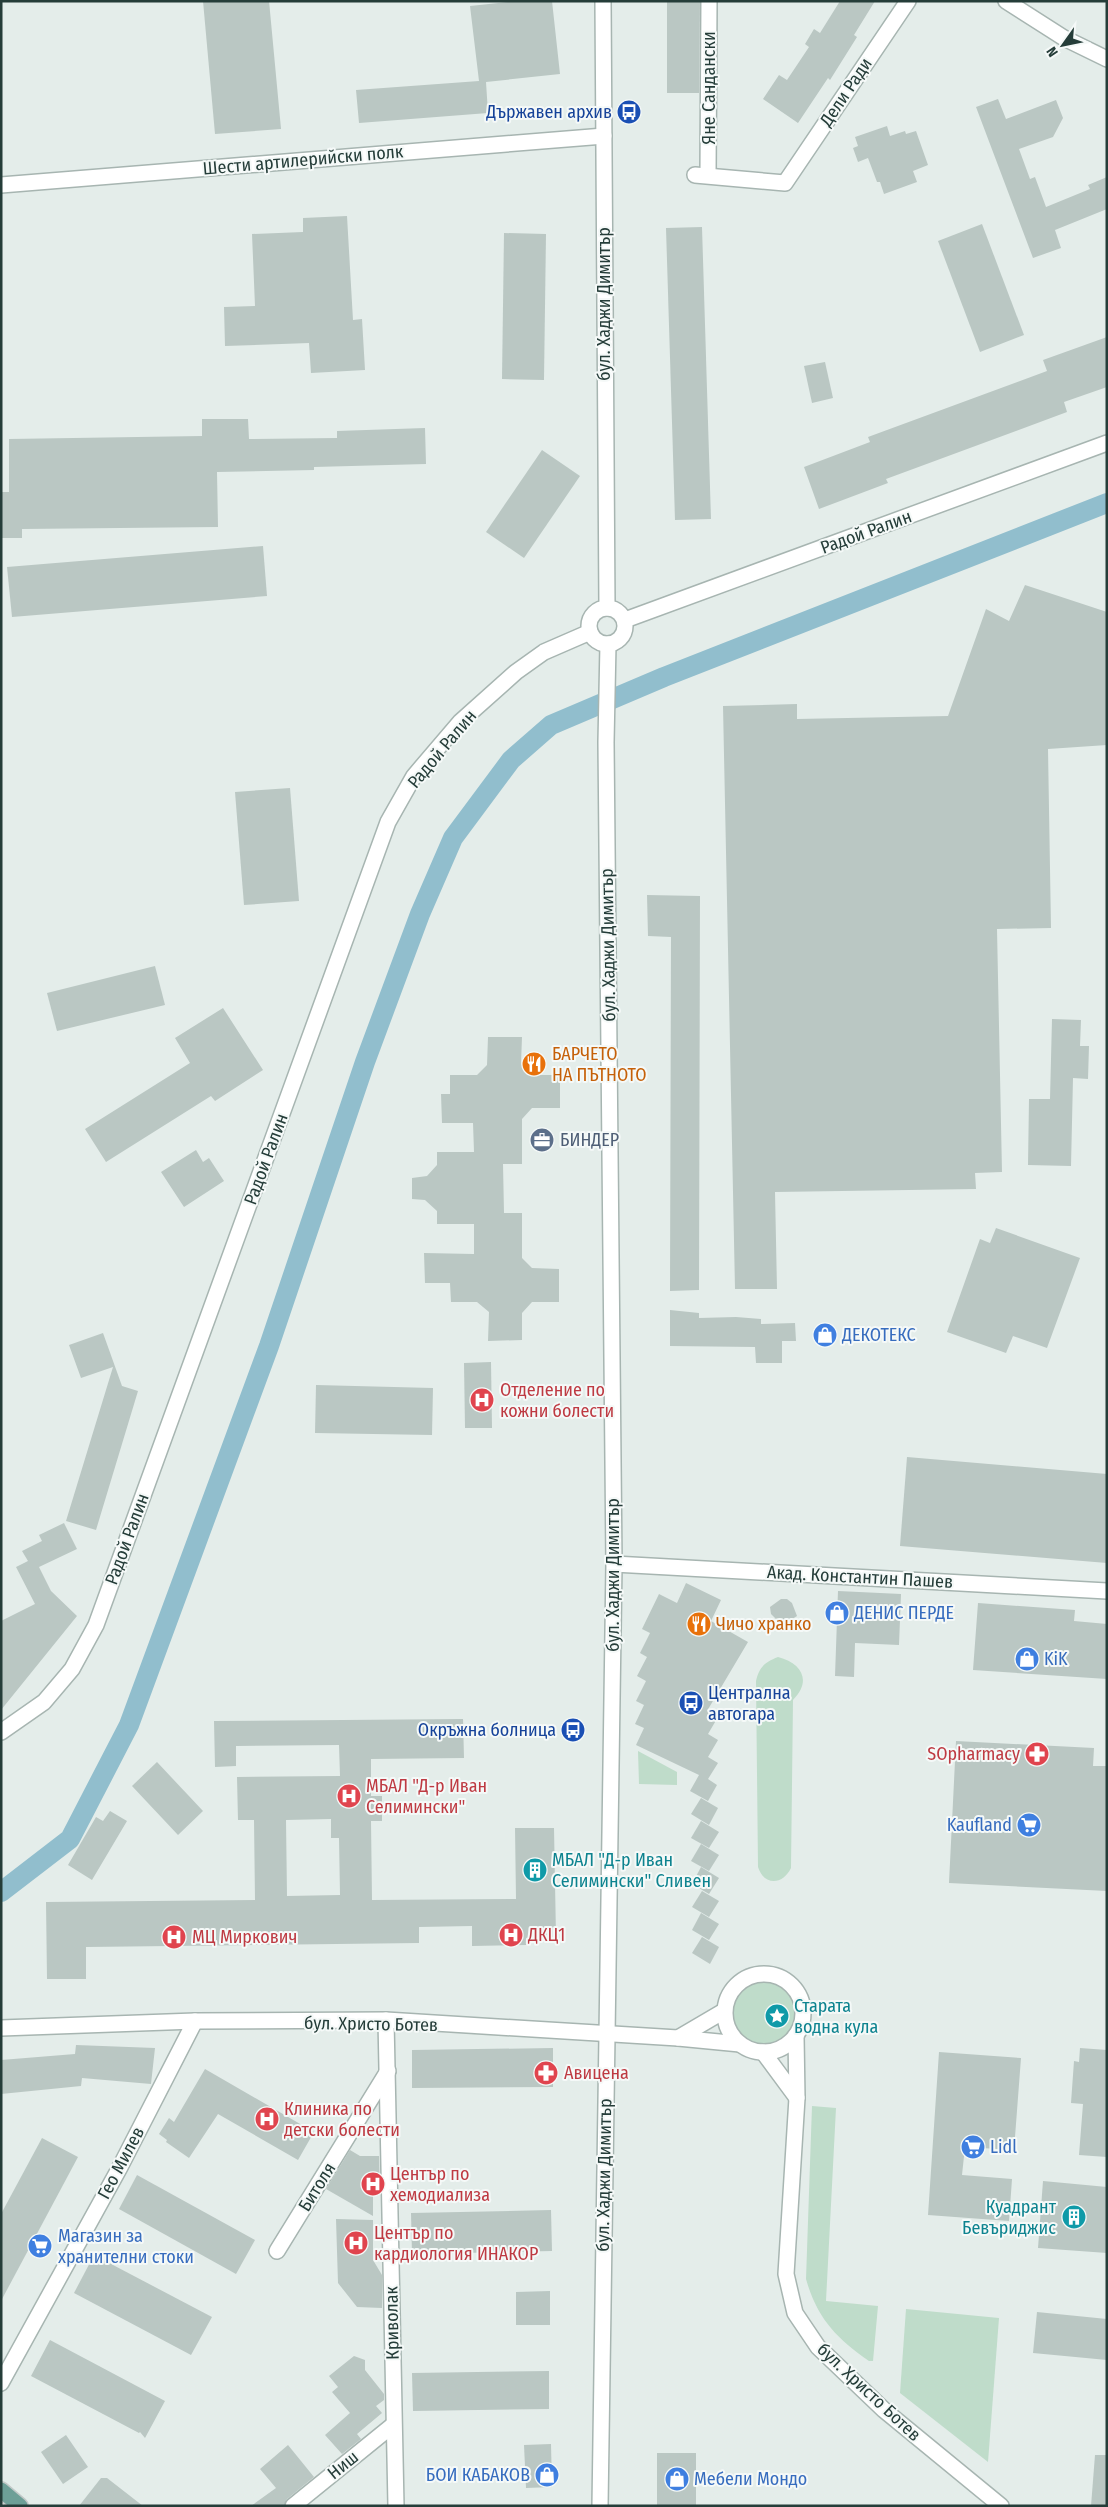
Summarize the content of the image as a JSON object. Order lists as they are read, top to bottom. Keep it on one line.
{"streets":{"street":["Яне Сандански","Дели Ради","Шести артилерийски полк","бул. Хаджи Димитър","Радой Ралин","Акад. Константин Пашев","бул. Христо Ботев","Гео Милев","Битоля","Криволак","Ниш"]},"crossings":[["Яне Сандански","Дели Ради"],["Шести артилерийски полк","бул. Хаджи Димитър"],["бул. Хаджи Димитър","Радой Ралин"],["бул. Хаджи Димитър","Акад. Константин Пашев"],["бул. Хаджи Димитър","бул. Христо Ботев"],["бул. Христо Ботев","Гео Милев"],["бул. Христо Ботев","Криволак"],["Битоля","Криволак"],["Криволак","Ниш"]],"places":{"bus stop":["Държавен архив","Централна автогара","Окръжна болница"],"restaurant":["БАРЧЕТО НА ПЪТНОТО","Чичо хранко"],"office":["БИНДЕР"],"shop":["ДЕКОТЕКС","ДЕНИС ПЕРДЕ","KiK","БОИ КАБАКОВ","Мебели Мондо"],"hospital":["Отделение по кожни болести","МБАЛ \"Д-р Иван Селимински\"","ДКЦ1","МЦ Миркович","Клиника по детски болести","Център по хемодиализа","Център по кардиология ИНАКОР"],"pharmacy":["SOpharmacy","Авицена"],"supermarket":["Kaufland","Lidl","Магазин за хранителни стоки"],"building":["МБАЛ \"Д-р Иван Селимински\" Сливен","Куадрант Бевъриджис"],"place":["Старата водна кула"]},"north":"bottom left"}
